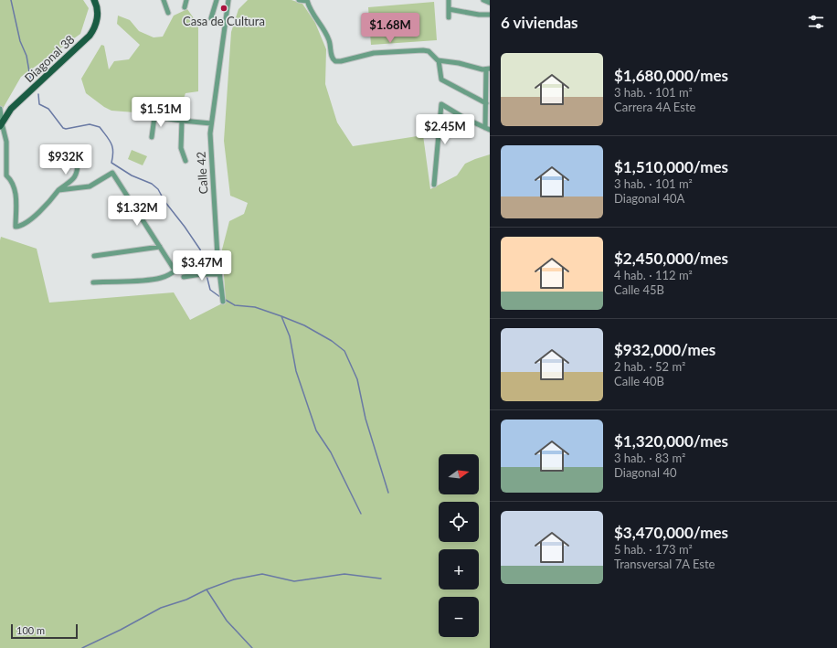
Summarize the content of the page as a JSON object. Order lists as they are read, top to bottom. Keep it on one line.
{"streets":{"main road":["Diagonal 38"],"street":["Calle 42"]},"places":["Casa de Cultura"],"scale_bar":"100 m","north":"right","page":{"heading":"6 viviendas","price":["$1.68M","$1.51M","$2.45M","$932K","$1.32M","$3.47M"],"list":[{"name":"$1,680,000/mes","note":"3 hab. · 101 m² · Carrera 4A Este"},{"name":"$1,510,000/mes","note":"3 hab. · 101 m² · Diagonal 40A"},{"name":"$2,450,000/mes","note":"4 hab. · 112 m² · Calle 45B"},{"name":"$932,000/mes","note":"2 hab. · 52 m² · Calle 40B"},{"name":"$1,320,000/mes","note":"3 hab. · 83 m² · Diagonal 40"},{"name":"$3,470,000/mes","note":"5 hab. · 173 m² · Transversal 7A Este"}],"map_buttons":["+","−"],"scale":"100 m"}}
